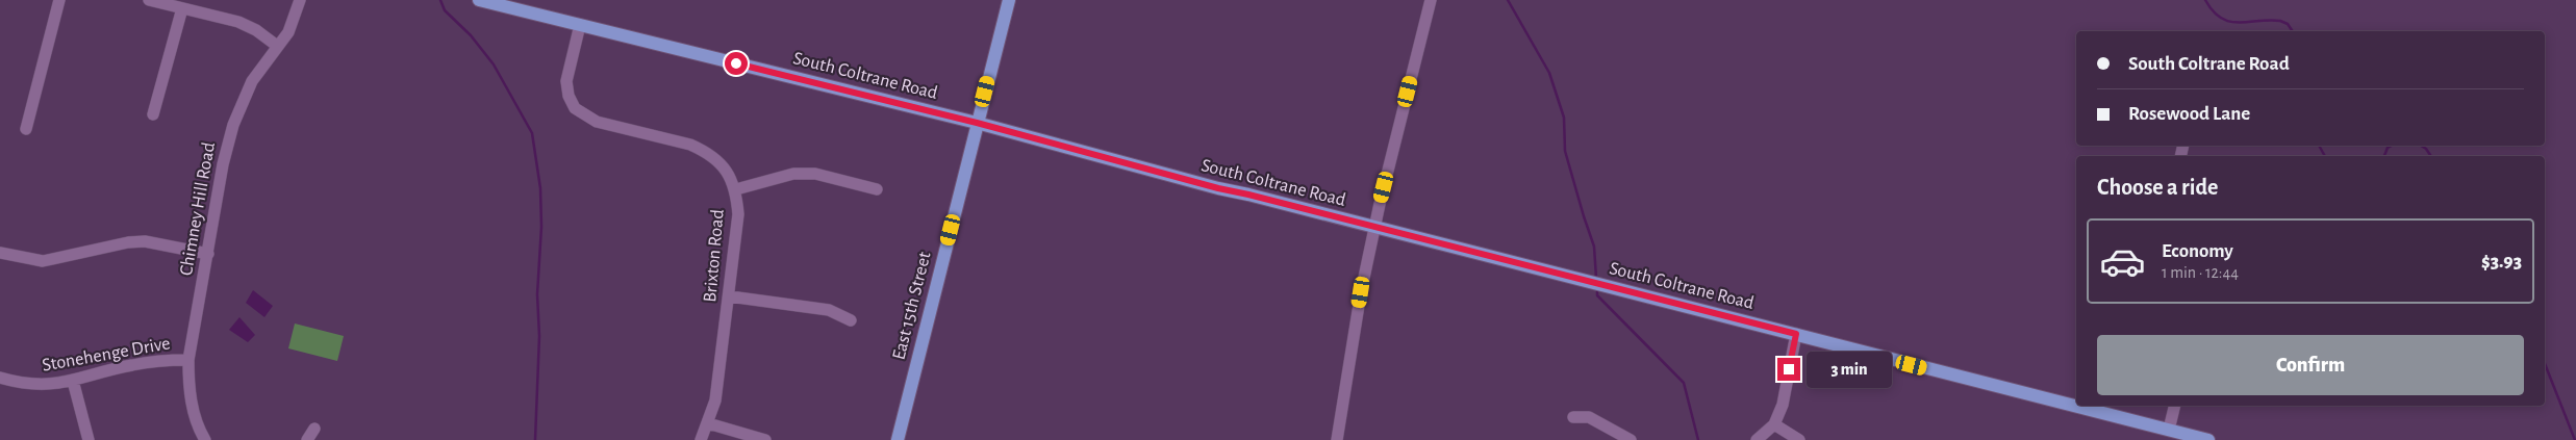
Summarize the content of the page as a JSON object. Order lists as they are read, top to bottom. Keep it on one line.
{"streets":{"main road":["South Coltrane Road","East 15th Street"],"street":["Chimney Hill Road","Brixton Road","Stonehenge Drive"]},"crossings":[["South Coltrane Road","Brixton Road"],["South Coltrane Road","East 15th Street"],["Chimney Hill Road","Stonehenge Drive"]],"page":{"banner":["South Coltrane Road","Rosewood Lane"],"heading":"Choose a ride","list":[{"name":"Economy","note":"1 min · 12:44","value":"$3.93"}],"buttons":"Confirm","bubble":"3 min"}}
